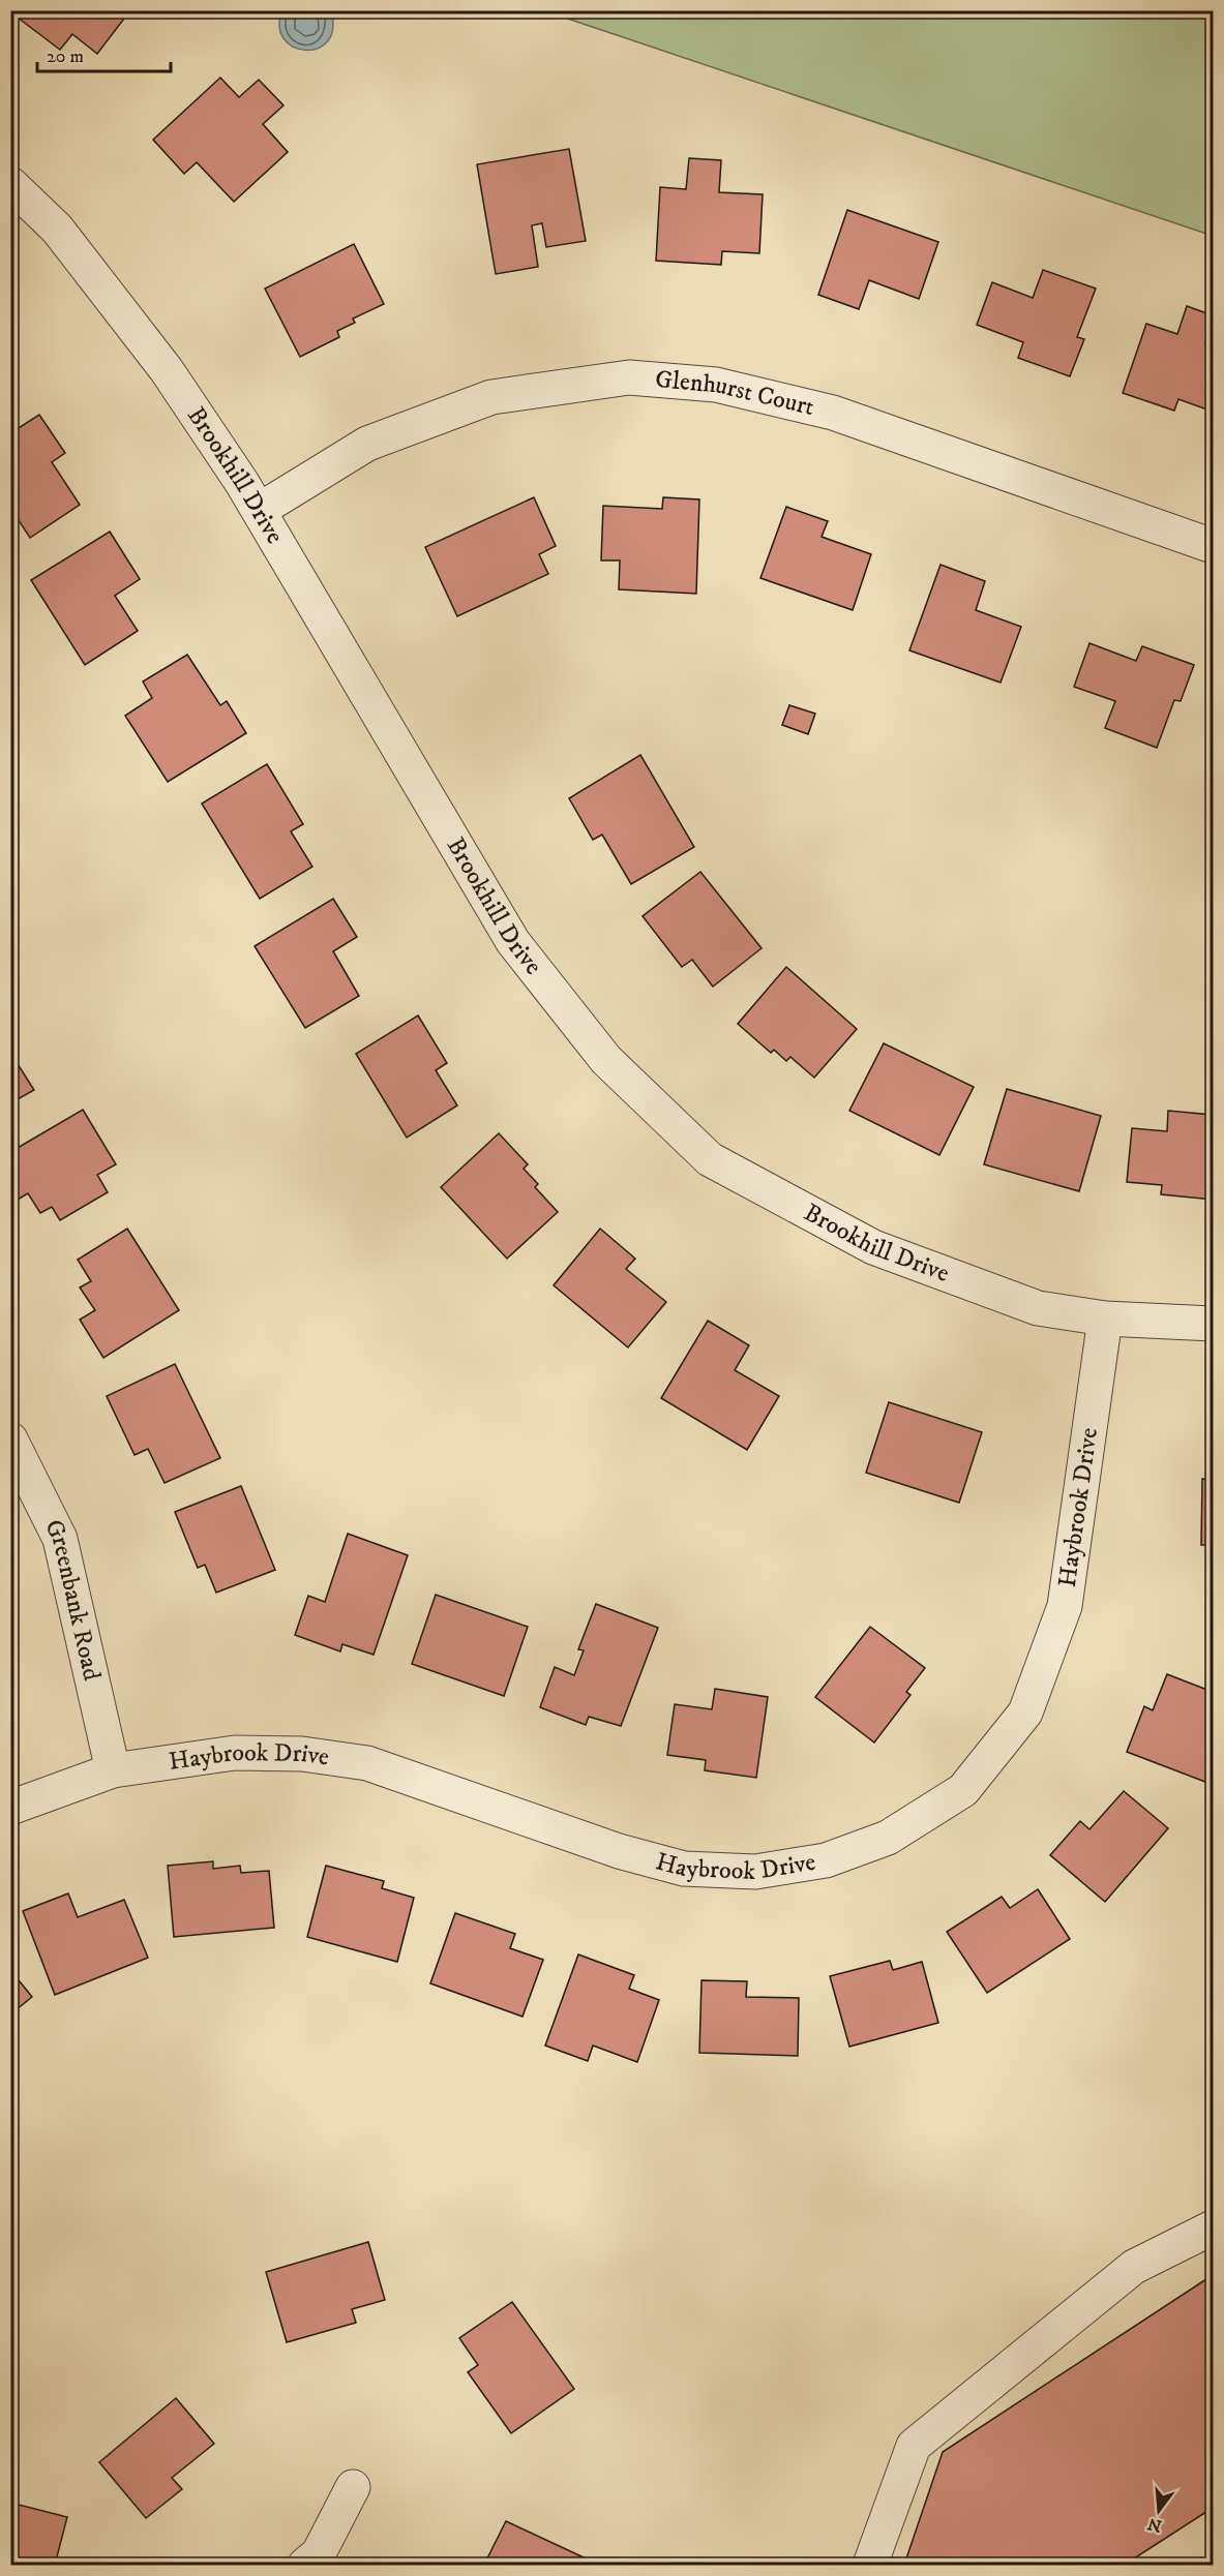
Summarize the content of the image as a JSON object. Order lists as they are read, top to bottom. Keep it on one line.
{"streets":{"street":["Glenhurst Court","Brookhill Drive","Haybrook Drive","Greenbank Road"]},"crossings":[["Glenhurst Court","Brookhill Drive"],["Brookhill Drive","Haybrook Drive"],["Haybrook Drive","Greenbank Road"]],"scale_bar":"20 m","north":"bottom"}
